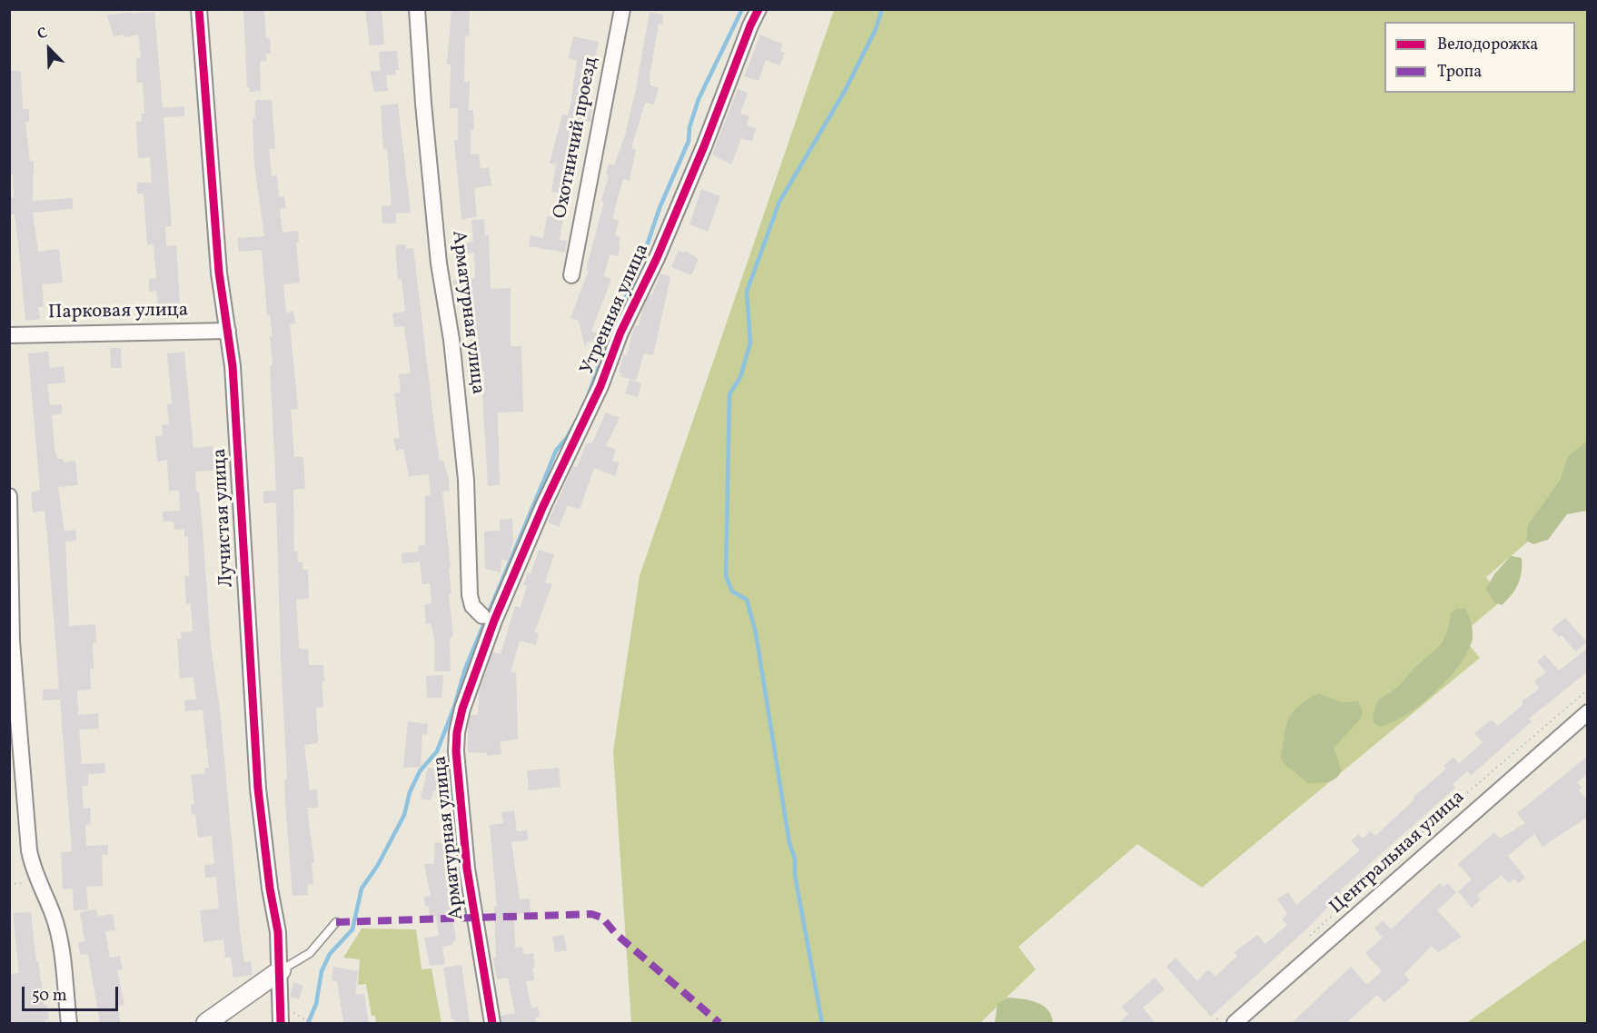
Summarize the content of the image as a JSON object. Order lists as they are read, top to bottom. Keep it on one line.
{"streets":{"street":["Охотничий проезд","Утренняя улица","Парковая улица","Арматурная улица","Лучистая улица","Центральная улица"]},"crossings":[["Утренняя улица","Арматурная улица"],["Парковая улица","Лучистая улица"]],"legend":["Велодорожка","Тропа"],"scale_bar":"50 m","north":"top left"}
